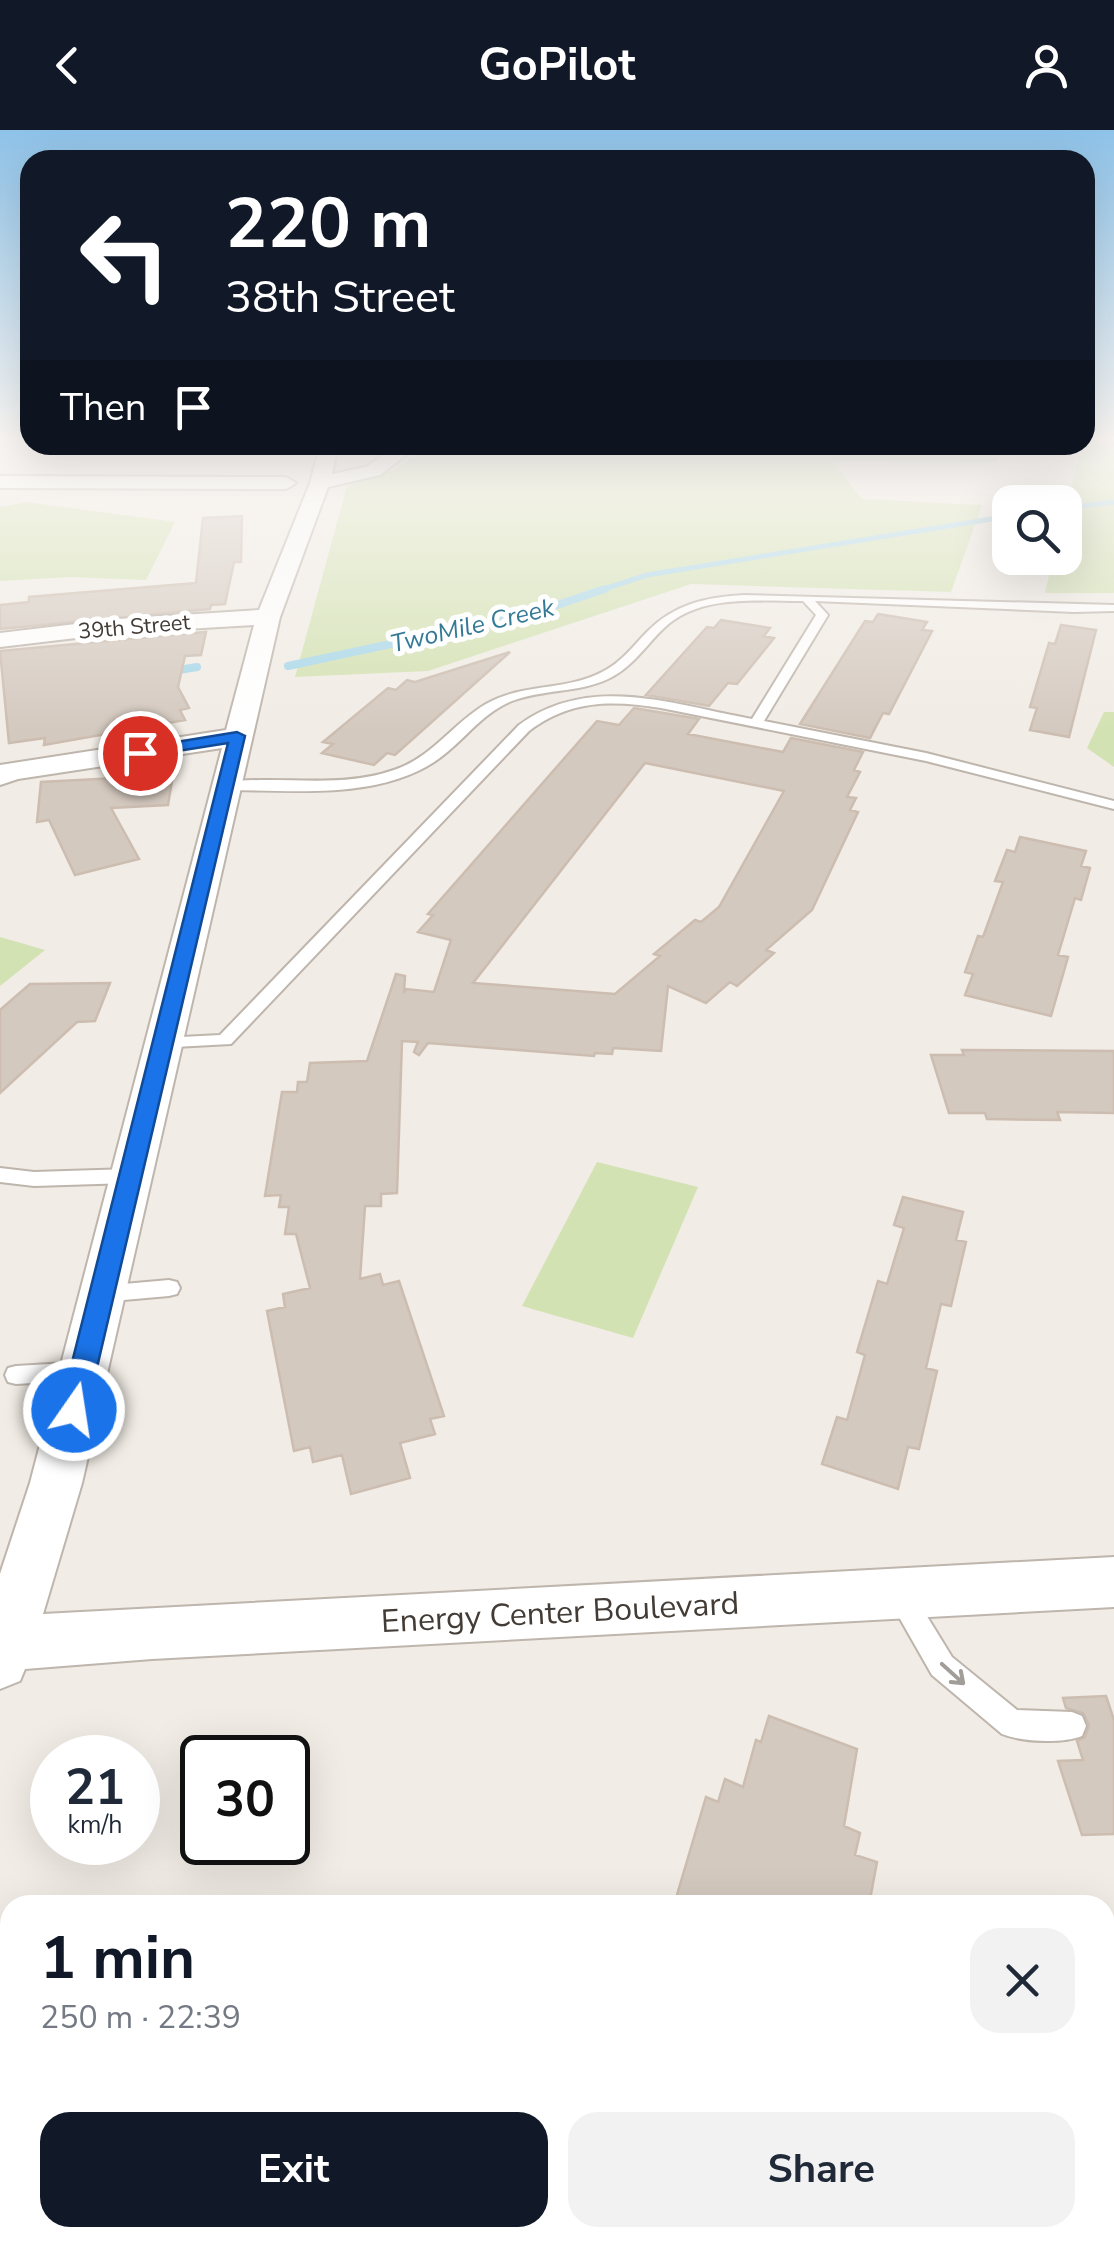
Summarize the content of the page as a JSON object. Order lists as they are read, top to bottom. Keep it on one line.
{"streets":{"street":["39th Street","Energy Center Boulevard"]},"water":["TwoMile Creek"],"page":{"header":"GoPilot","turn":["220 m","38th Street"],"then":"Then","speed":"21 km/h","limit":"30","heading":["1 min","250 m · 22:39"],"buttons":["Exit","Share"]}}
